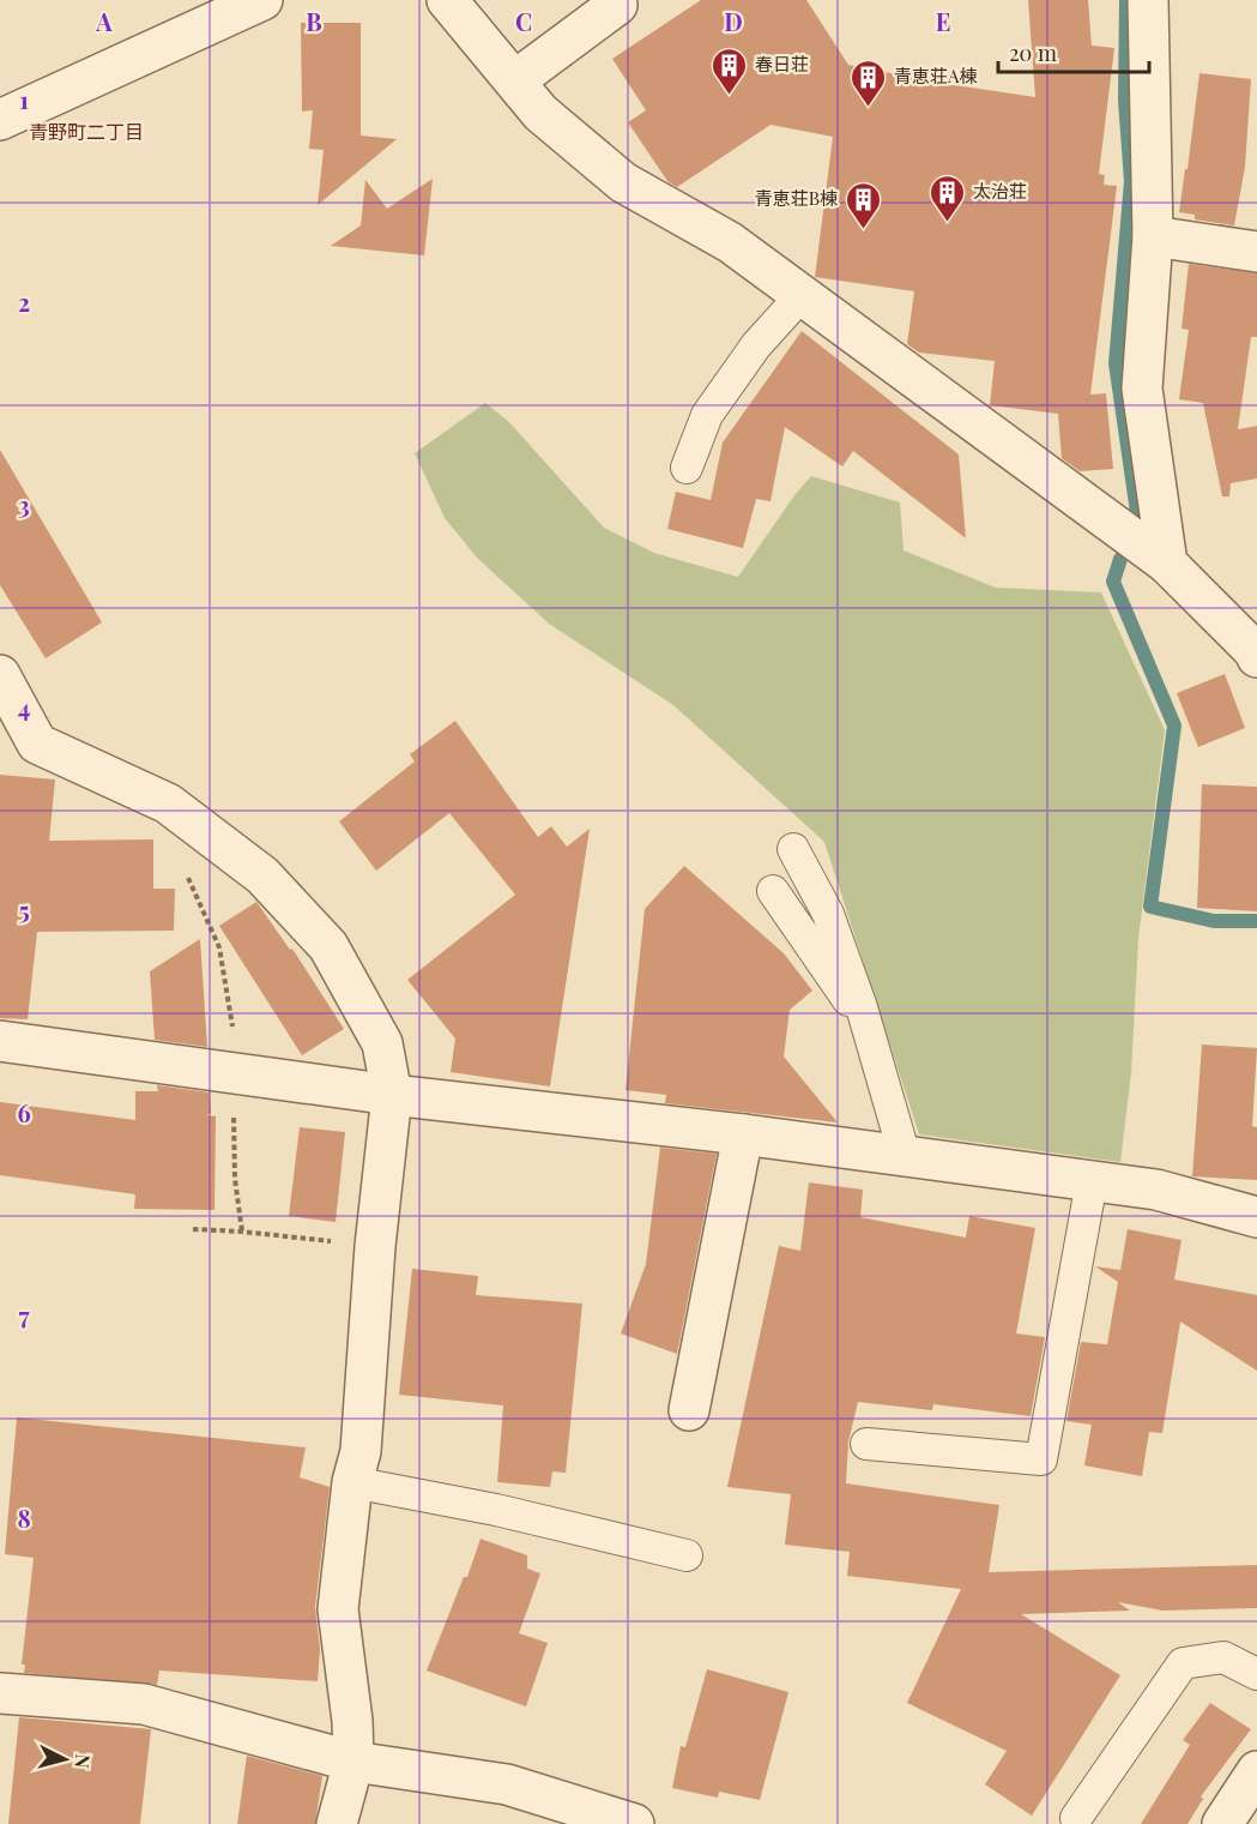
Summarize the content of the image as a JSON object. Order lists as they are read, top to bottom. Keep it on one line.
{"districts":["青野町二丁目"],"places":{"building":["春日荘","青恵荘A棟","太治荘","青恵荘B棟"]},"scale_bar":"20 m","north":"right","grid":{"columns":["A","B","C","D","E"],"rows":["1","2","3","4","5","6","7","8"]}}
